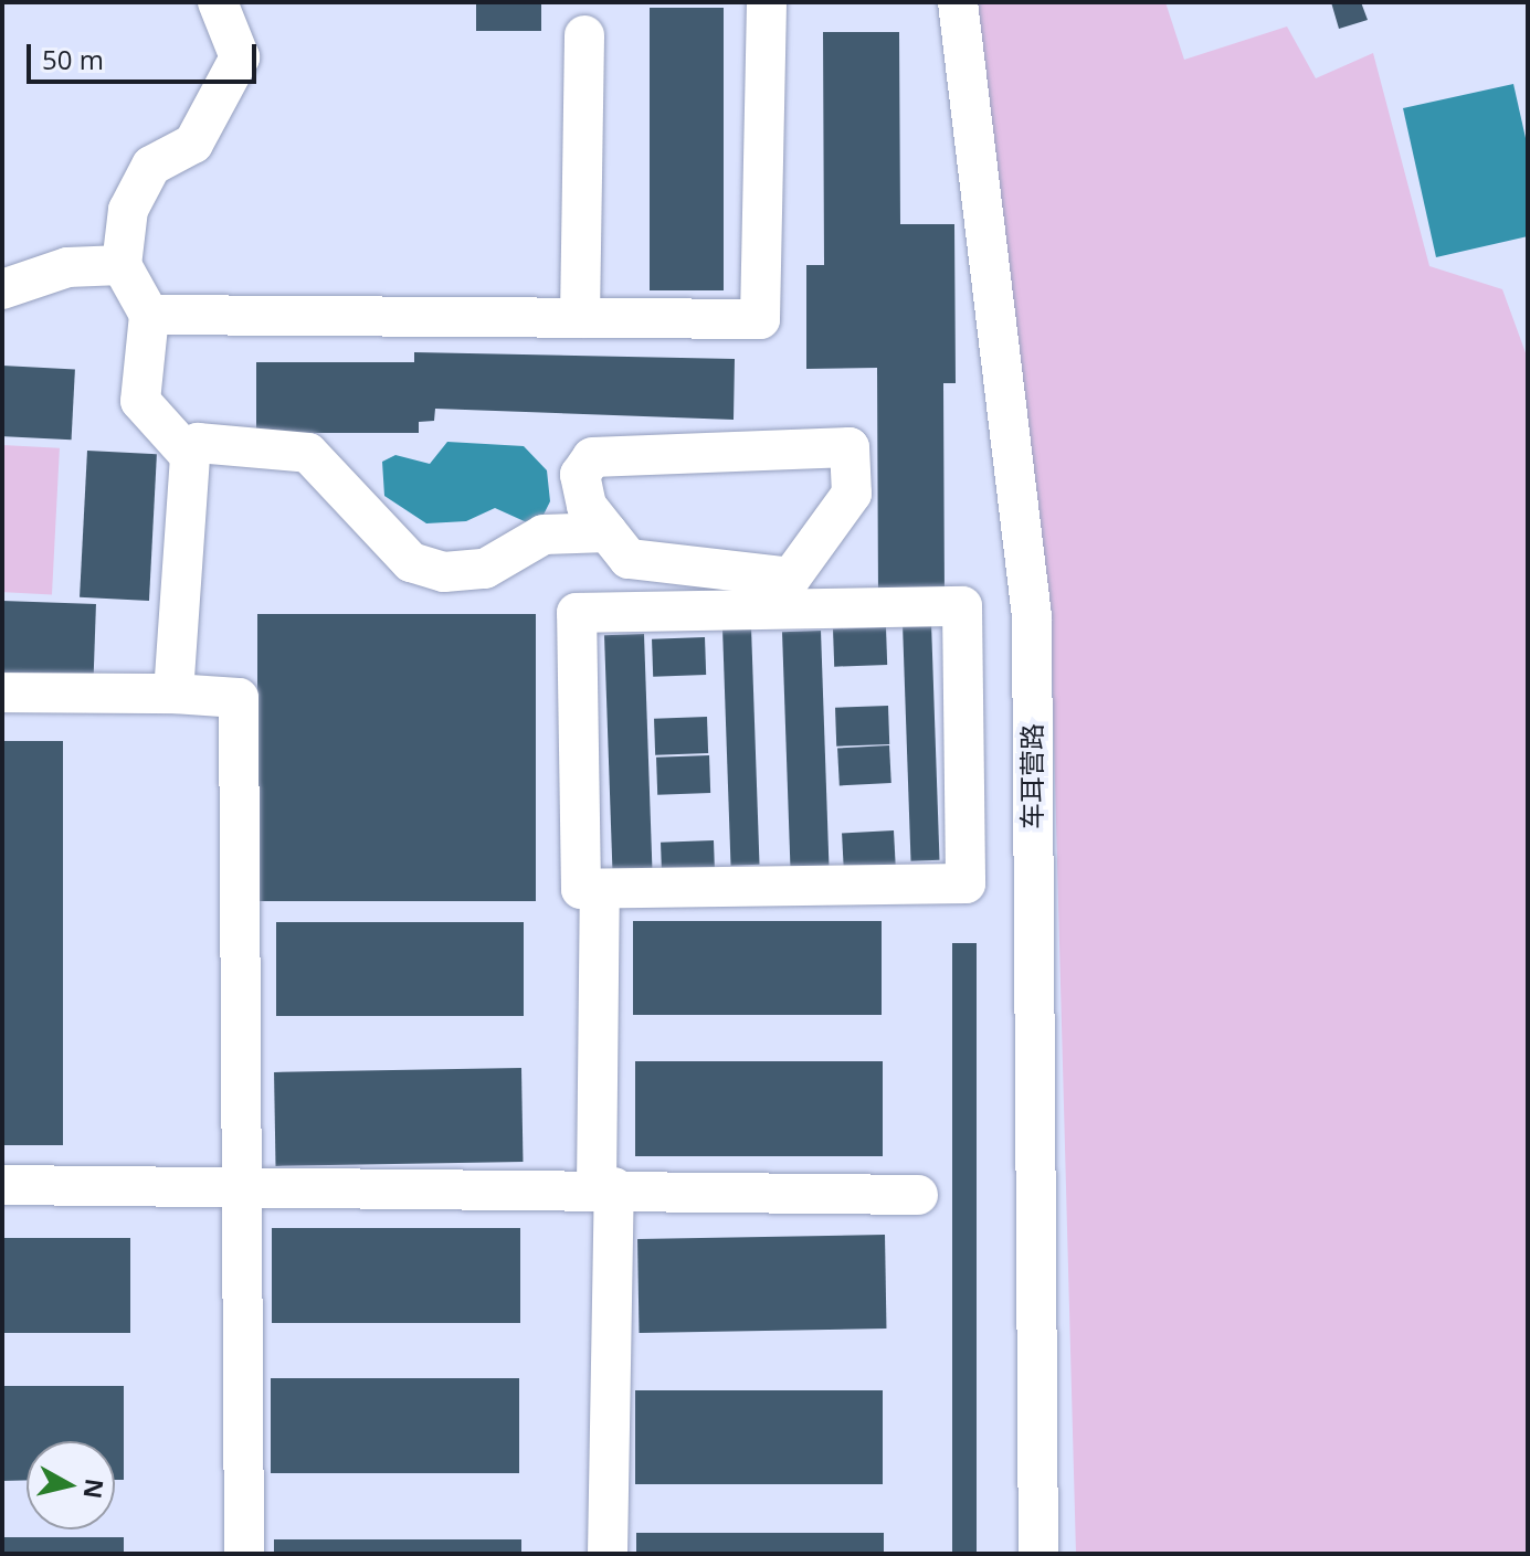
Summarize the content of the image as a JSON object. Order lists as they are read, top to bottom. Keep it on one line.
{"streets":{"street":["车耳营路"]},"scale_bar":"50 m","north":"right"}
